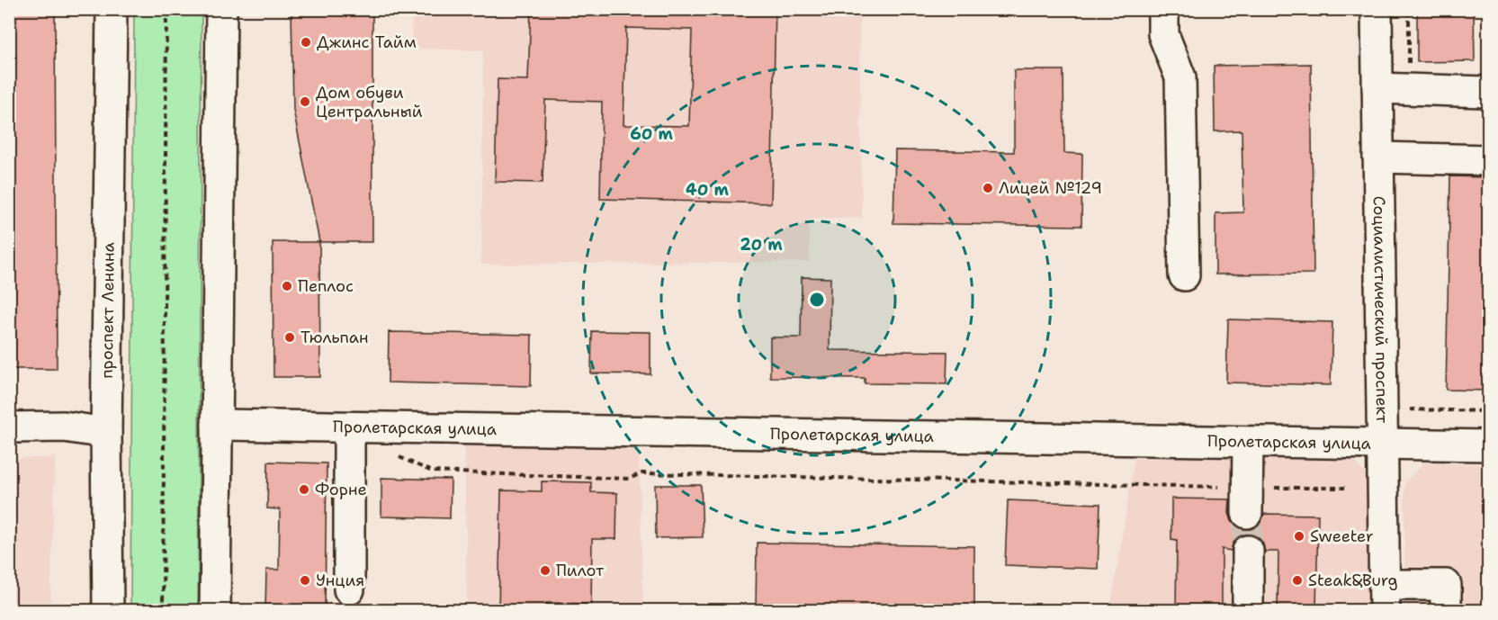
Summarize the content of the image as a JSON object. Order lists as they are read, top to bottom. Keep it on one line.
{"streets":{"street":["проспект Ленина","Социалистический проспект","Пролетарская улица"]},"crossings":[["Социалистический проспект","Пролетарская улица"]],"places":["Джинс Тайм","Дом обуви Центральный","Лицей №129","Пеплос","Тюльпан","Форне","Sweeter","Пилот","Унция","Steak&Burg"],"rings":["60 m","40 m","20 m"]}
